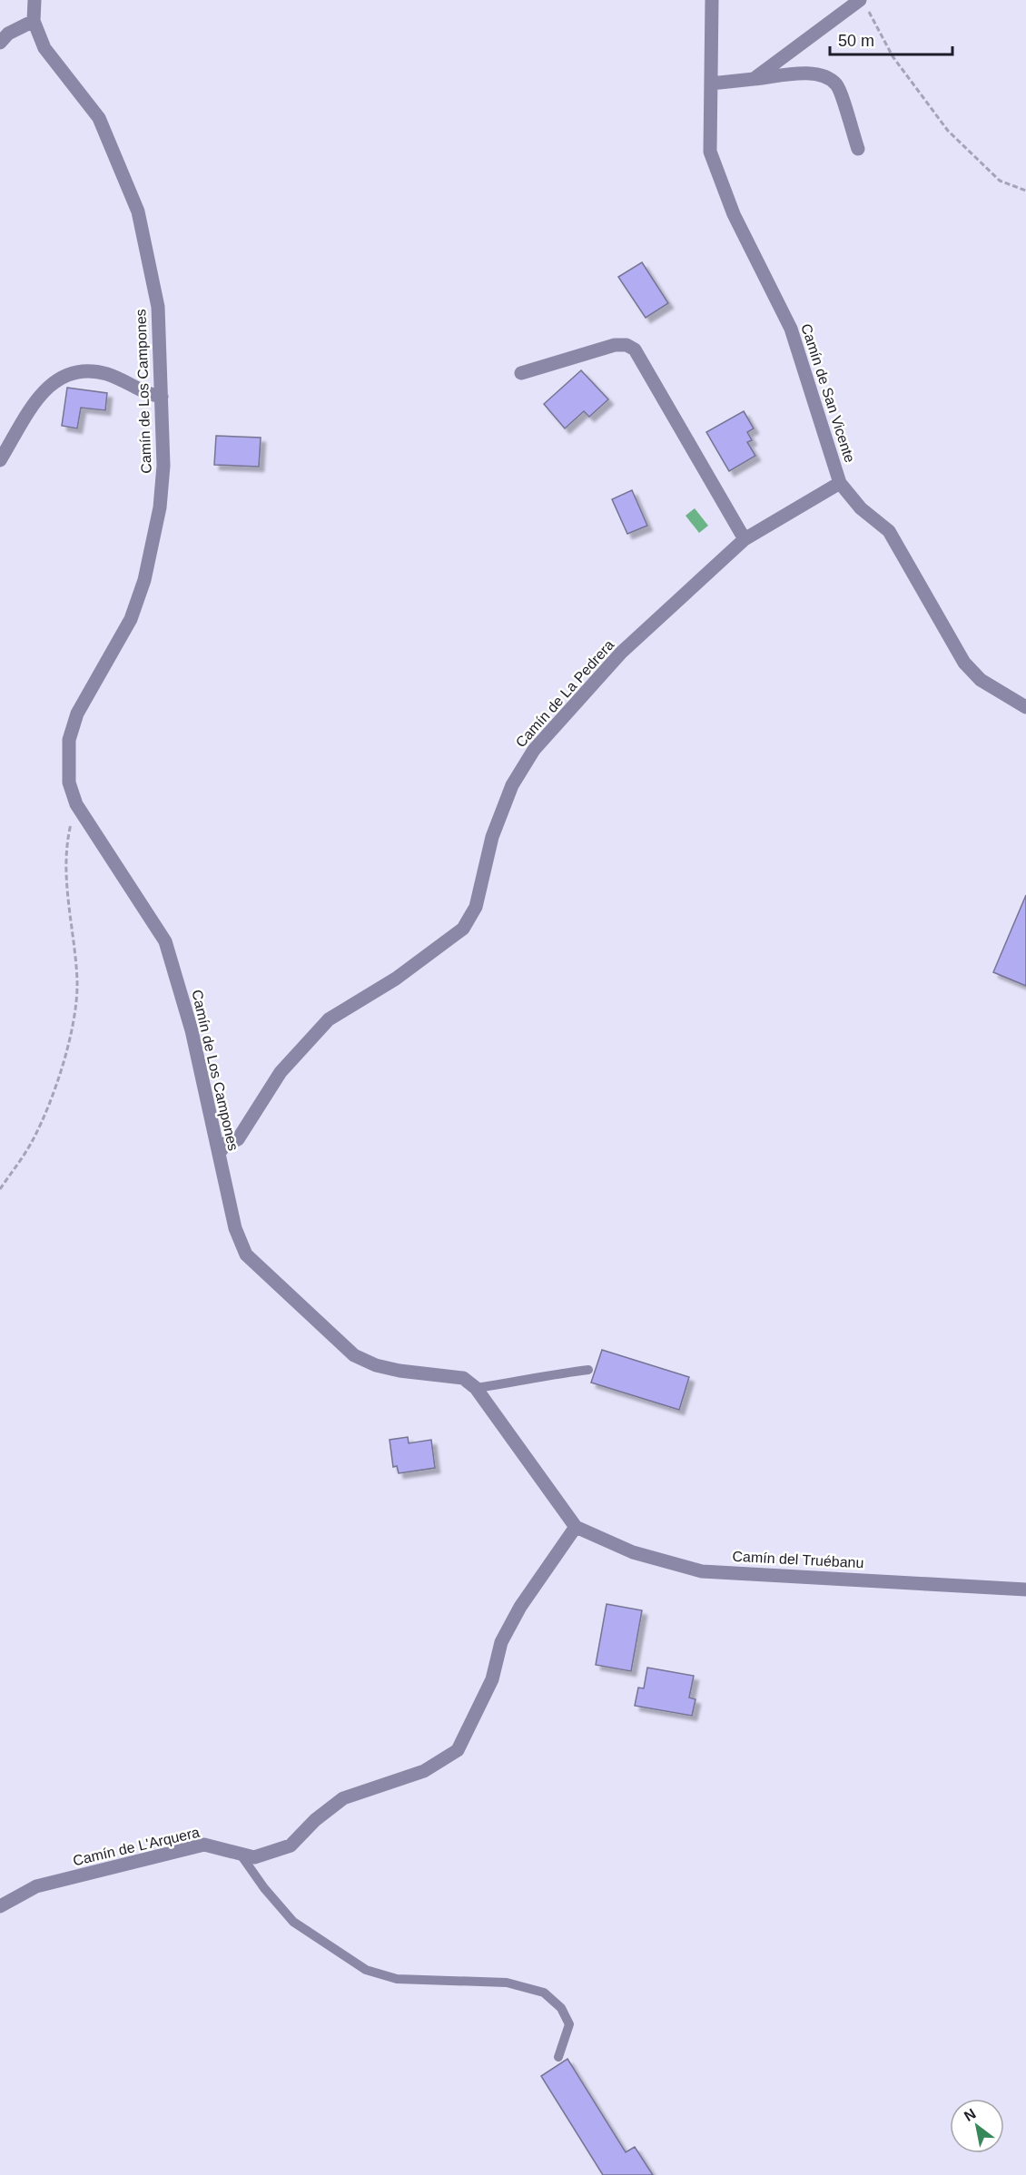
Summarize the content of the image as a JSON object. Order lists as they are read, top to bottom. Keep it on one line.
{"streets":{"street":["Camín de Los Campones","Camín de San Vicente","Camín de La Pedrera","Camín del Truébanu","Camín de L'Arquera"]},"crossings":[["Camín de Los Campones","Camín de La Pedrera"],["Camín de Los Campones","Camín del Truébanu"],["Camín de Los Campones","Camín de L'Arquera"],["Camín de San Vicente","Camín de La Pedrera"],["Camín del Truébanu","Camín de L'Arquera"]],"scale_bar":"50 m","north":"top left"}
